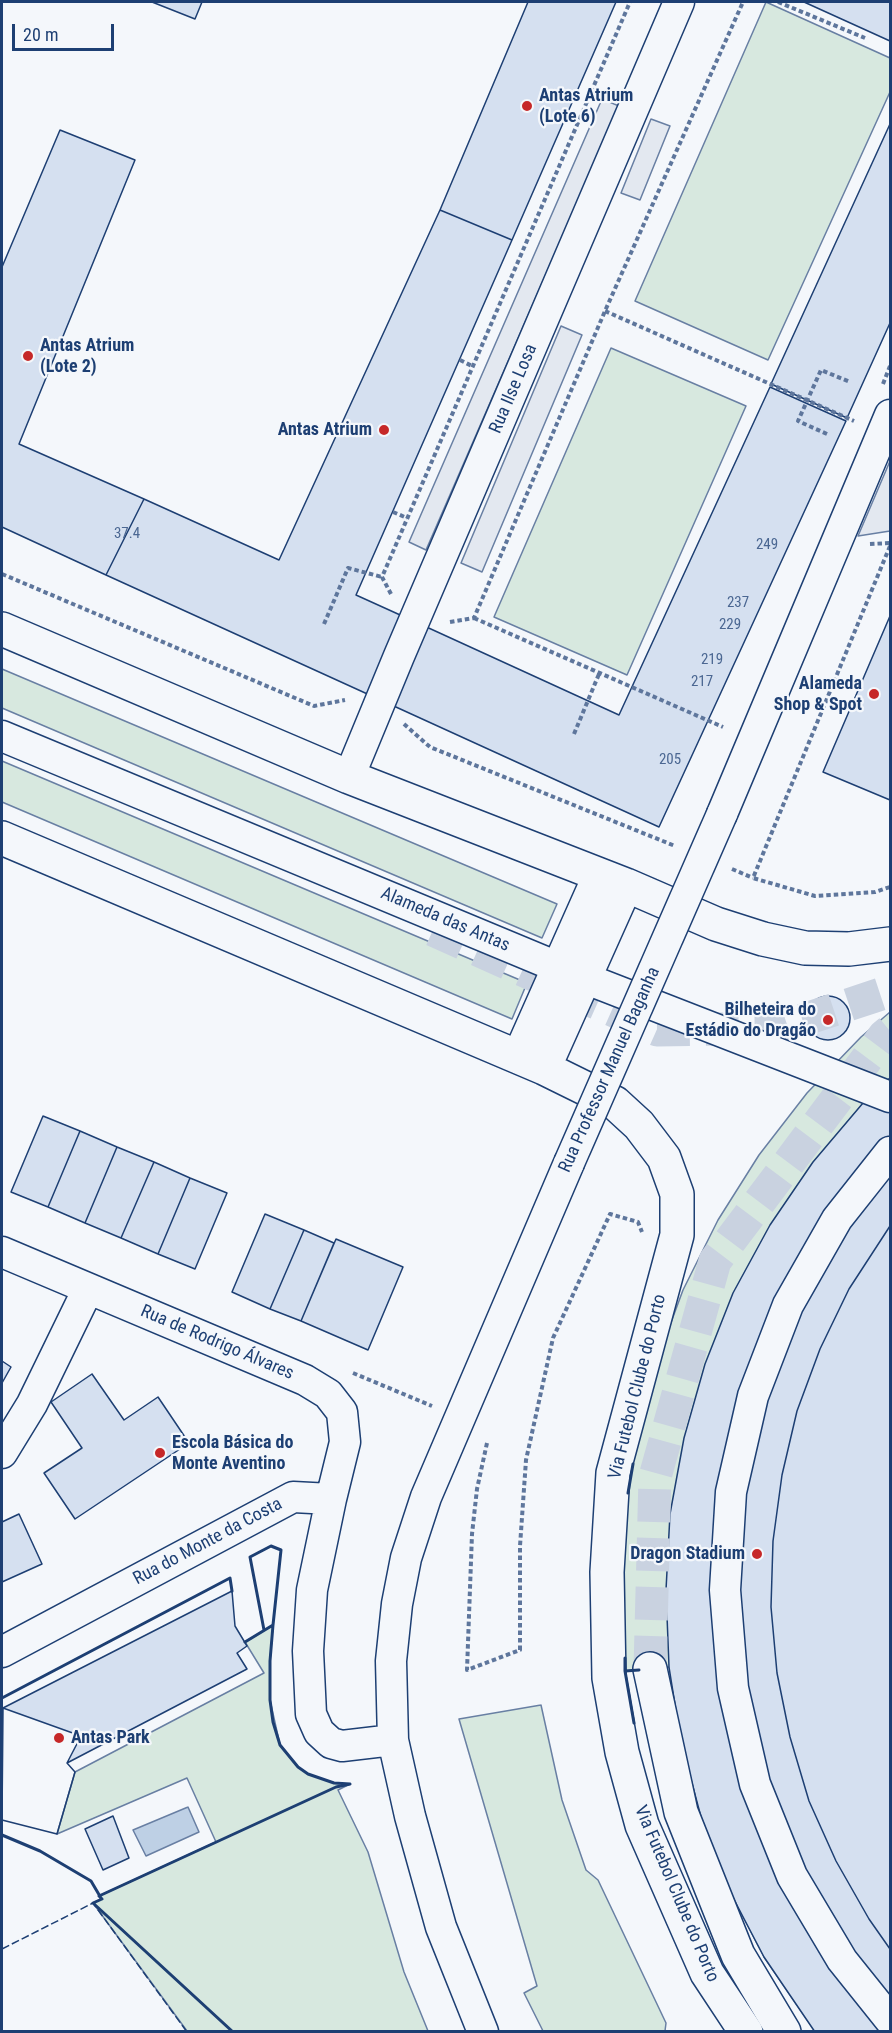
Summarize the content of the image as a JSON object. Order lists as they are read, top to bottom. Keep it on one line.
{"streets":{"main road":["Via Futebol Clube do Porto"],"street":["Rua Ilse Losa","Alameda das Antas","Rua Professor Manuel Baganha","Rua de Rodrigo Álvares","Rua do Monte da Costa"]},"crossings":[["Rua de Rodrigo Álvares","Rua do Monte da Costa"]],"places":["Antas Atrium (Lote 6)","Antas Atrium (Lote 2)","Antas Atrium","Alameda Shop & Spot","Bilheteira do Estádio do Dragão","Escola Básica do Monte Aventino","Dragon Stadium","Antas Park"],"house_numbers":["37.4","249","237","229","219","217","205"],"scale_bar":"20 m"}
